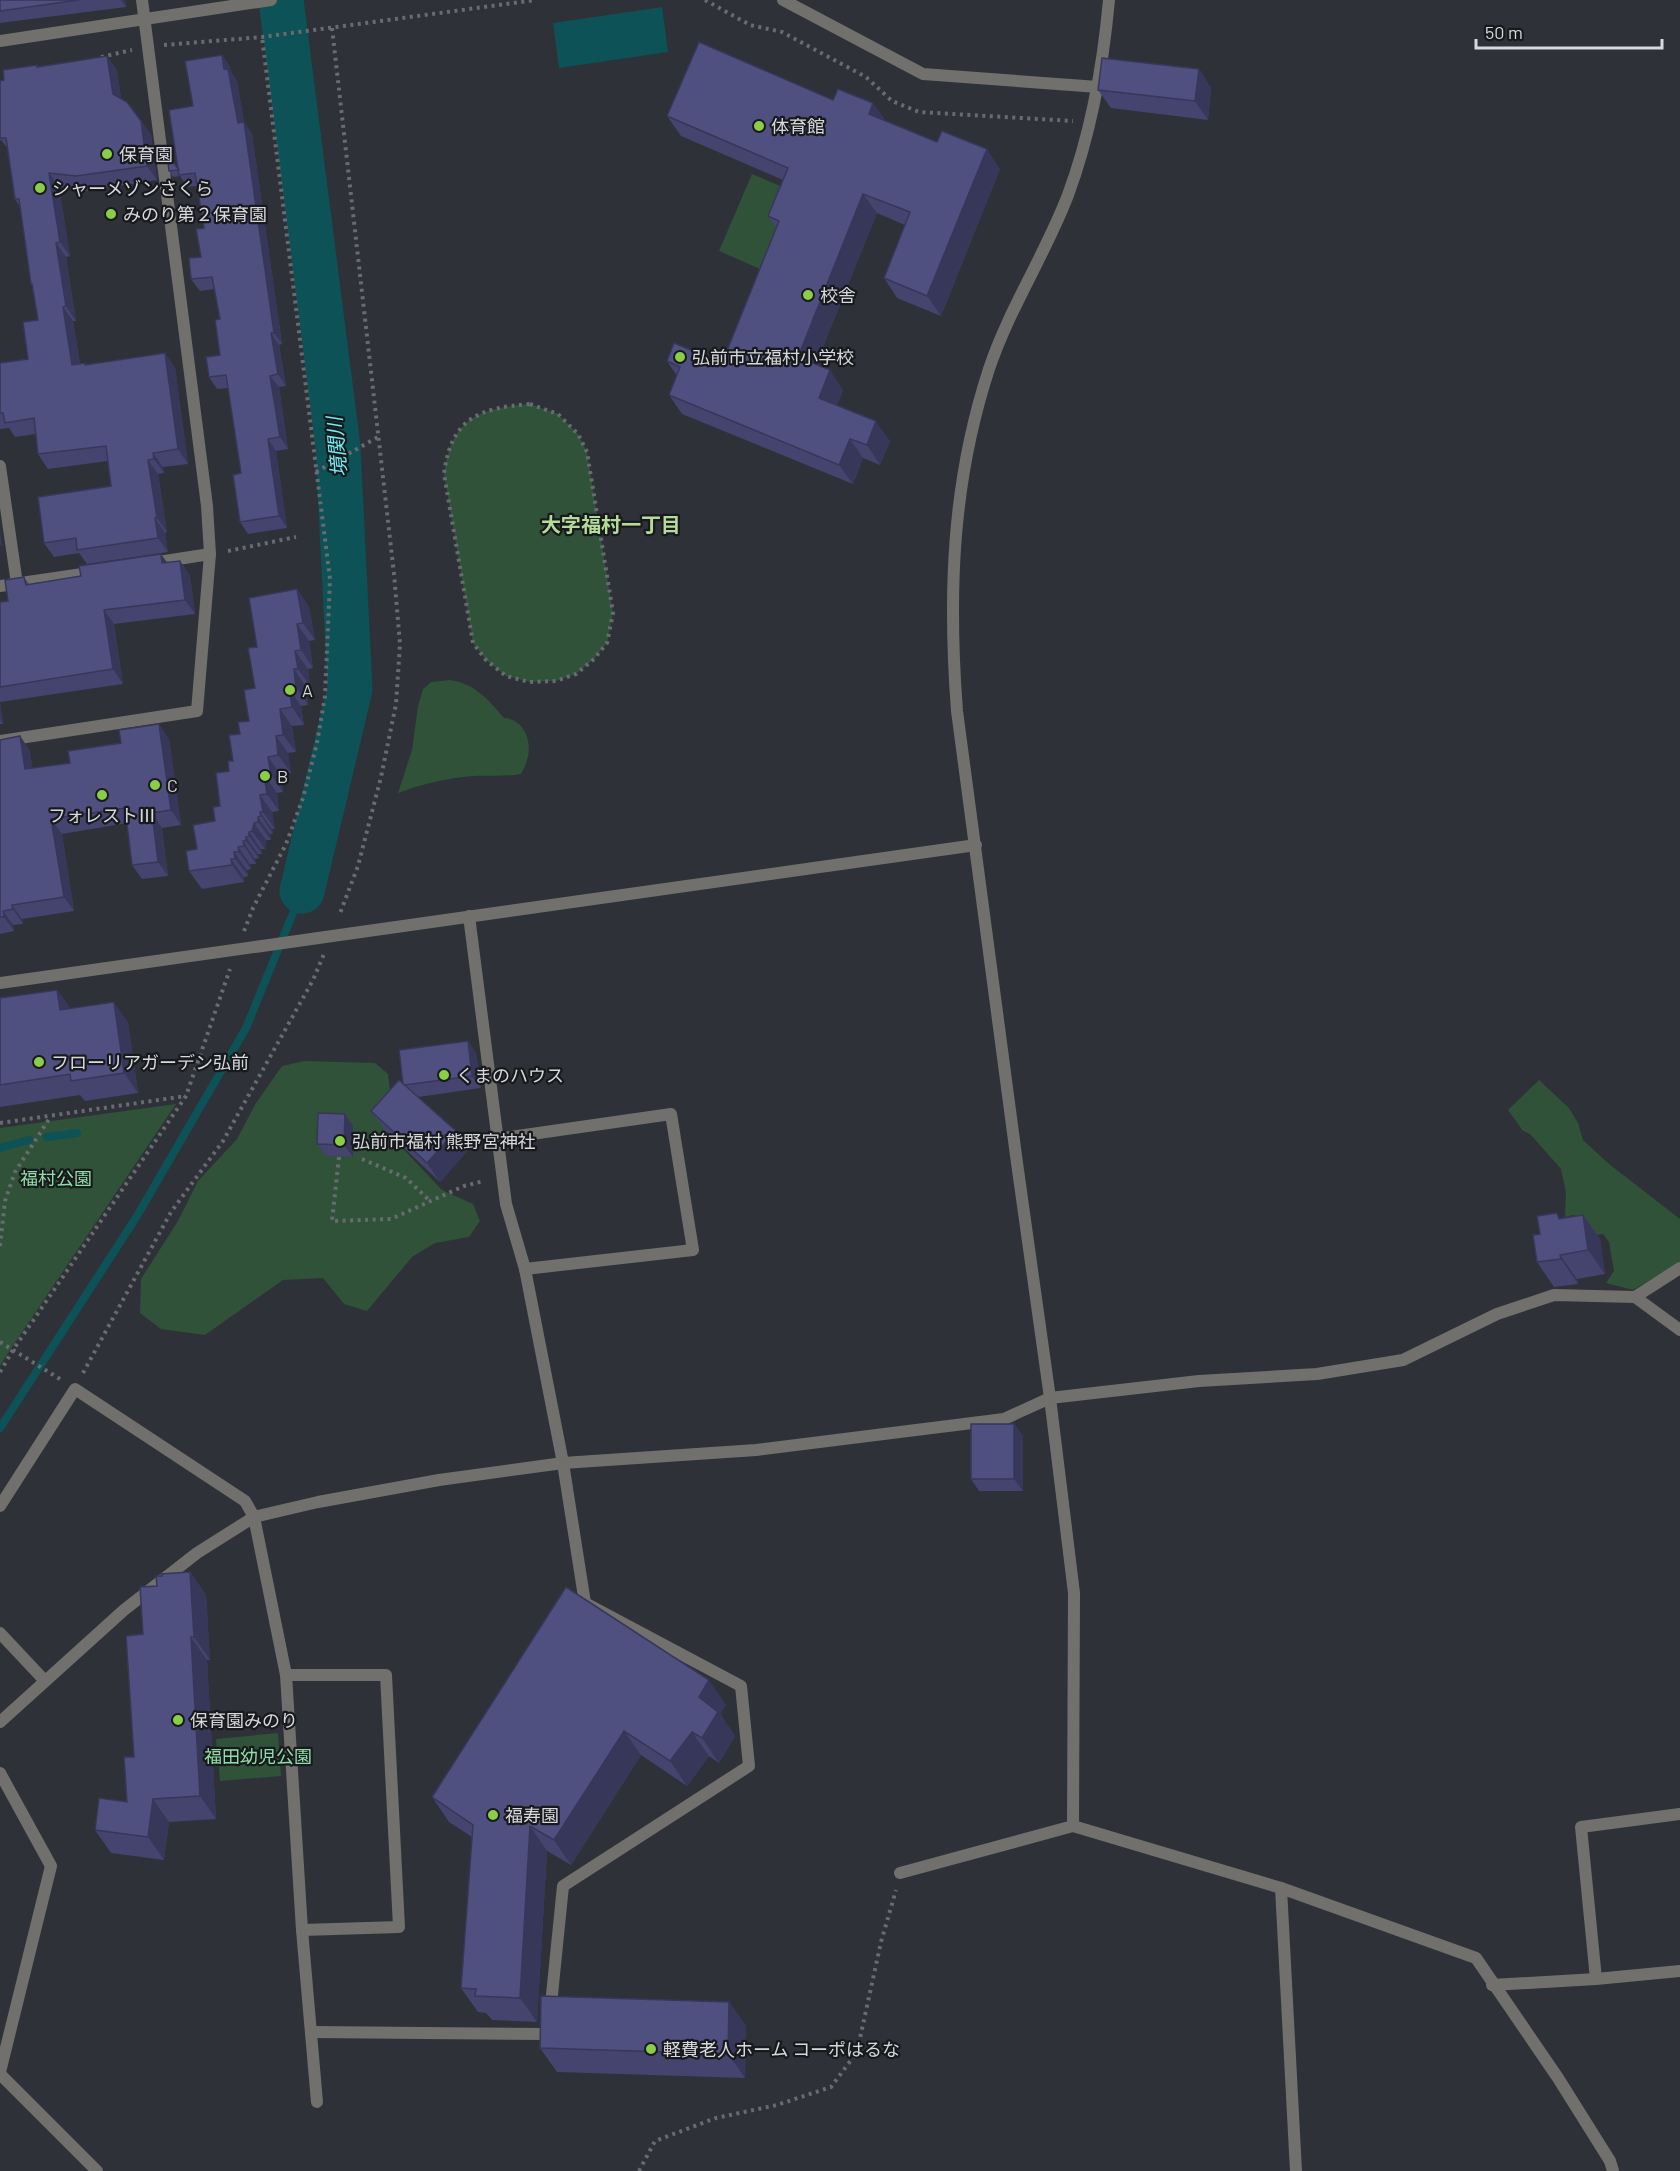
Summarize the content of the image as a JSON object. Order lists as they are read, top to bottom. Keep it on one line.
{"districts":["大字福村一丁目"],"water":["境関川"],"parks":["福村公園","福田幼児公園"],"places":["体育館","保育園","シャーメゾンさくら","みのり第２保育園","校舎","弘前市立福村小学校","A","B","C","フォレストⅢ","フローリアガーデン弘前","くまのハウス","弘前市福村 熊野宮神社","保育園みのり","福寿園","軽費老人ホーム コーポはるな"],"scale_bar":"50 m"}
